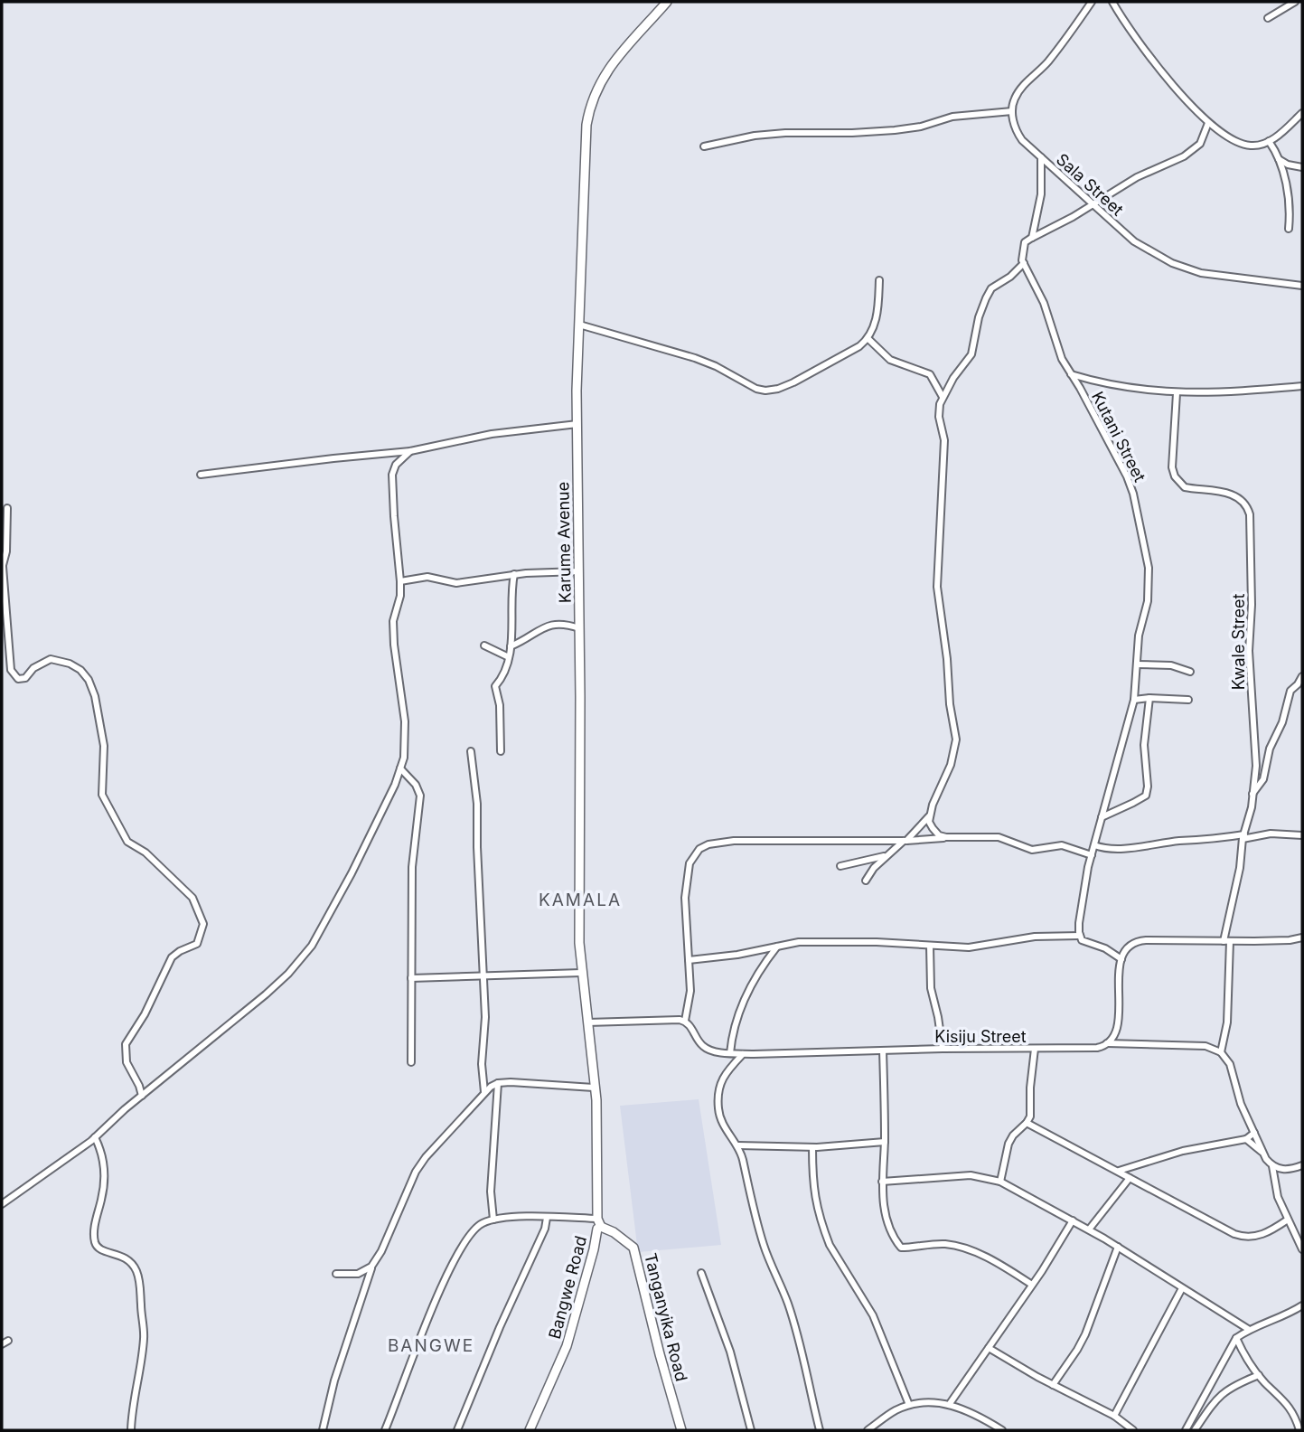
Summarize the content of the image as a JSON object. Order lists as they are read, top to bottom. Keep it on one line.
{"streets":{"street":["Sala Street","Kutani Street","Karume Avenue","Kwale Street","Kisiju Street","Bangwe Road","Tanganyika Road"]},"crossings":[["Karume Avenue","Bangwe Road"],["Kwale Street","Kisiju Street"],["Bangwe Road","Tanganyika Road"]],"districts":["KAMALA","BANGWE"]}
